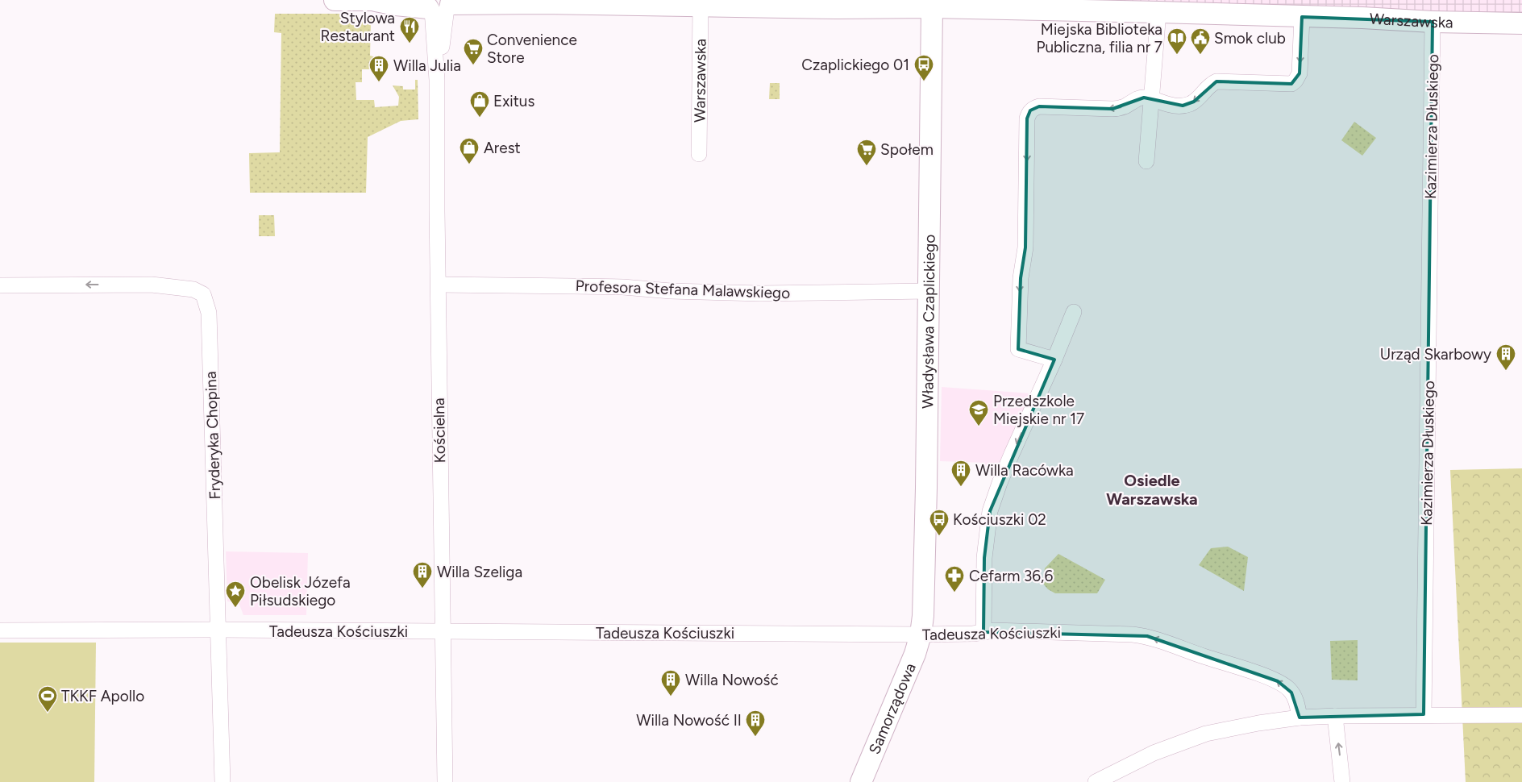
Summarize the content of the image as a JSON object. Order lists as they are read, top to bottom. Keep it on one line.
{"streets":{"main road":["Warszawska","Władysława Czaplickiego","Samorządowa"],"street":["Kazimierza Dłuskiego","Profesora Stefana Malawskiego","Kościelna","Fryderyka Chopina","Tadeusza Kościuszki"]},"crossings":[["Warszawska","Kazimierza Dłuskiego"],["Warszawska","Władysława Czaplickiego"],["Warszawska","Kościelna"],["Profesora Stefana Malawskiego","Władysława Czaplickiego"],["Profesora Stefana Malawskiego","Kościelna"],["Władysława Czaplickiego","Tadeusza Kościuszki"],["Władysława Czaplickiego","Samorządowa"],["Kościelna","Tadeusza Kościuszki"],["Fryderyka Chopina","Tadeusza Kościuszki"],["Tadeusza Kościuszki","Samorządowa"]],"districts":["Osiedle Warszawska"],"places":{"restaurant":["Stylowa Restaurant"],"library":["Miejska Biblioteka Publiczna, filia nr 7"],"public building":["Smok club"],"supermarket":["Convenience Store","Społem"],"bus stop":["Czaplickiego 01","Kościuszki 02"],"building":["Willa Julia","Urząd Skarbowy","Willa Racówka","Willa Szeliga","Willa Nowość","Willa Nowość II"],"shop":["Exitus","Arest"],"school or university":["Przedszkole Miejskie nr 17"],"pharmacy":["Cefarm 36,6"],"place":["Obelisk Józefa Piłsudskiego"],"sports":["TKKF Apollo"]}}
